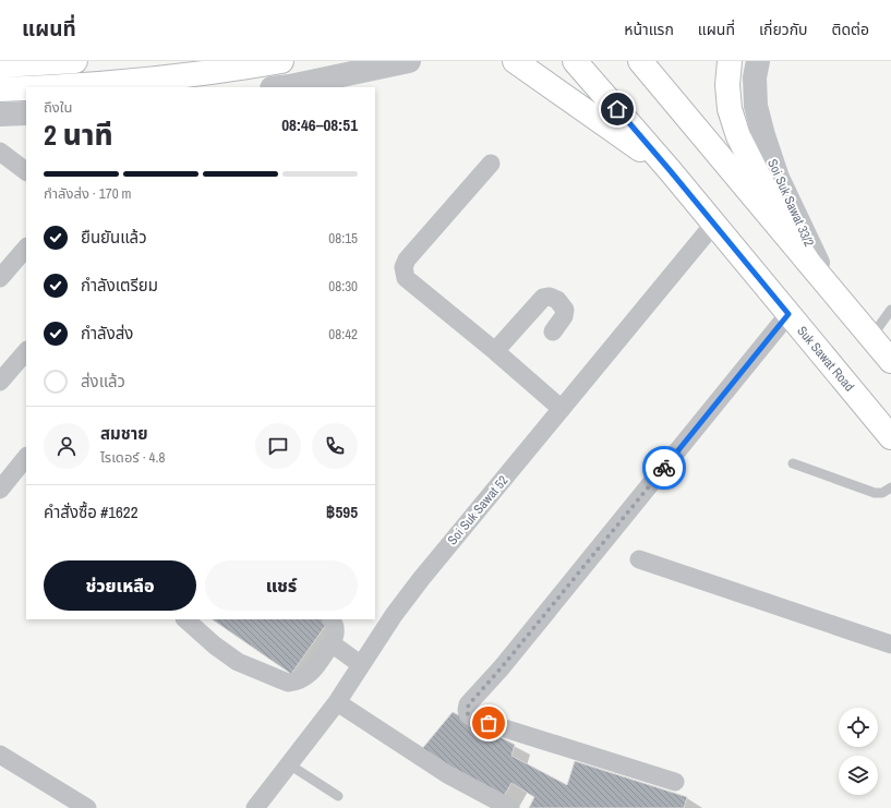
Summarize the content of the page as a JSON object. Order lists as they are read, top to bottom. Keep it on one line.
{"streets":{"main road":["Suk Sawat Road"],"street":["Soi Suk Sawat 33/2","Soi Suk Sawat 52"]},"crossings":[["Suk Sawat Road","Soi Suk Sawat 52"]],"page":{"header":"แผนที่","nav":["หน้าแรก","แผนที่","เกี่ยวกับ","ติดต่อ"],"heading":["2 นาที","ถึงใน","08:46–08:51"],"panel":["สมชาย","ไรเดอร์ · 4.8","คำสั่งซื้อ #1622","฿595"],"bar":"กำลังส่ง · 170 m","list":[["ยืนยันแล้ว","08:15"],["กำลังเตรียม","08:30"],["กำลังส่ง","08:42"],"ส่งแล้ว"],"buttons":["ช่วยเหลือ","แชร์"]}}
